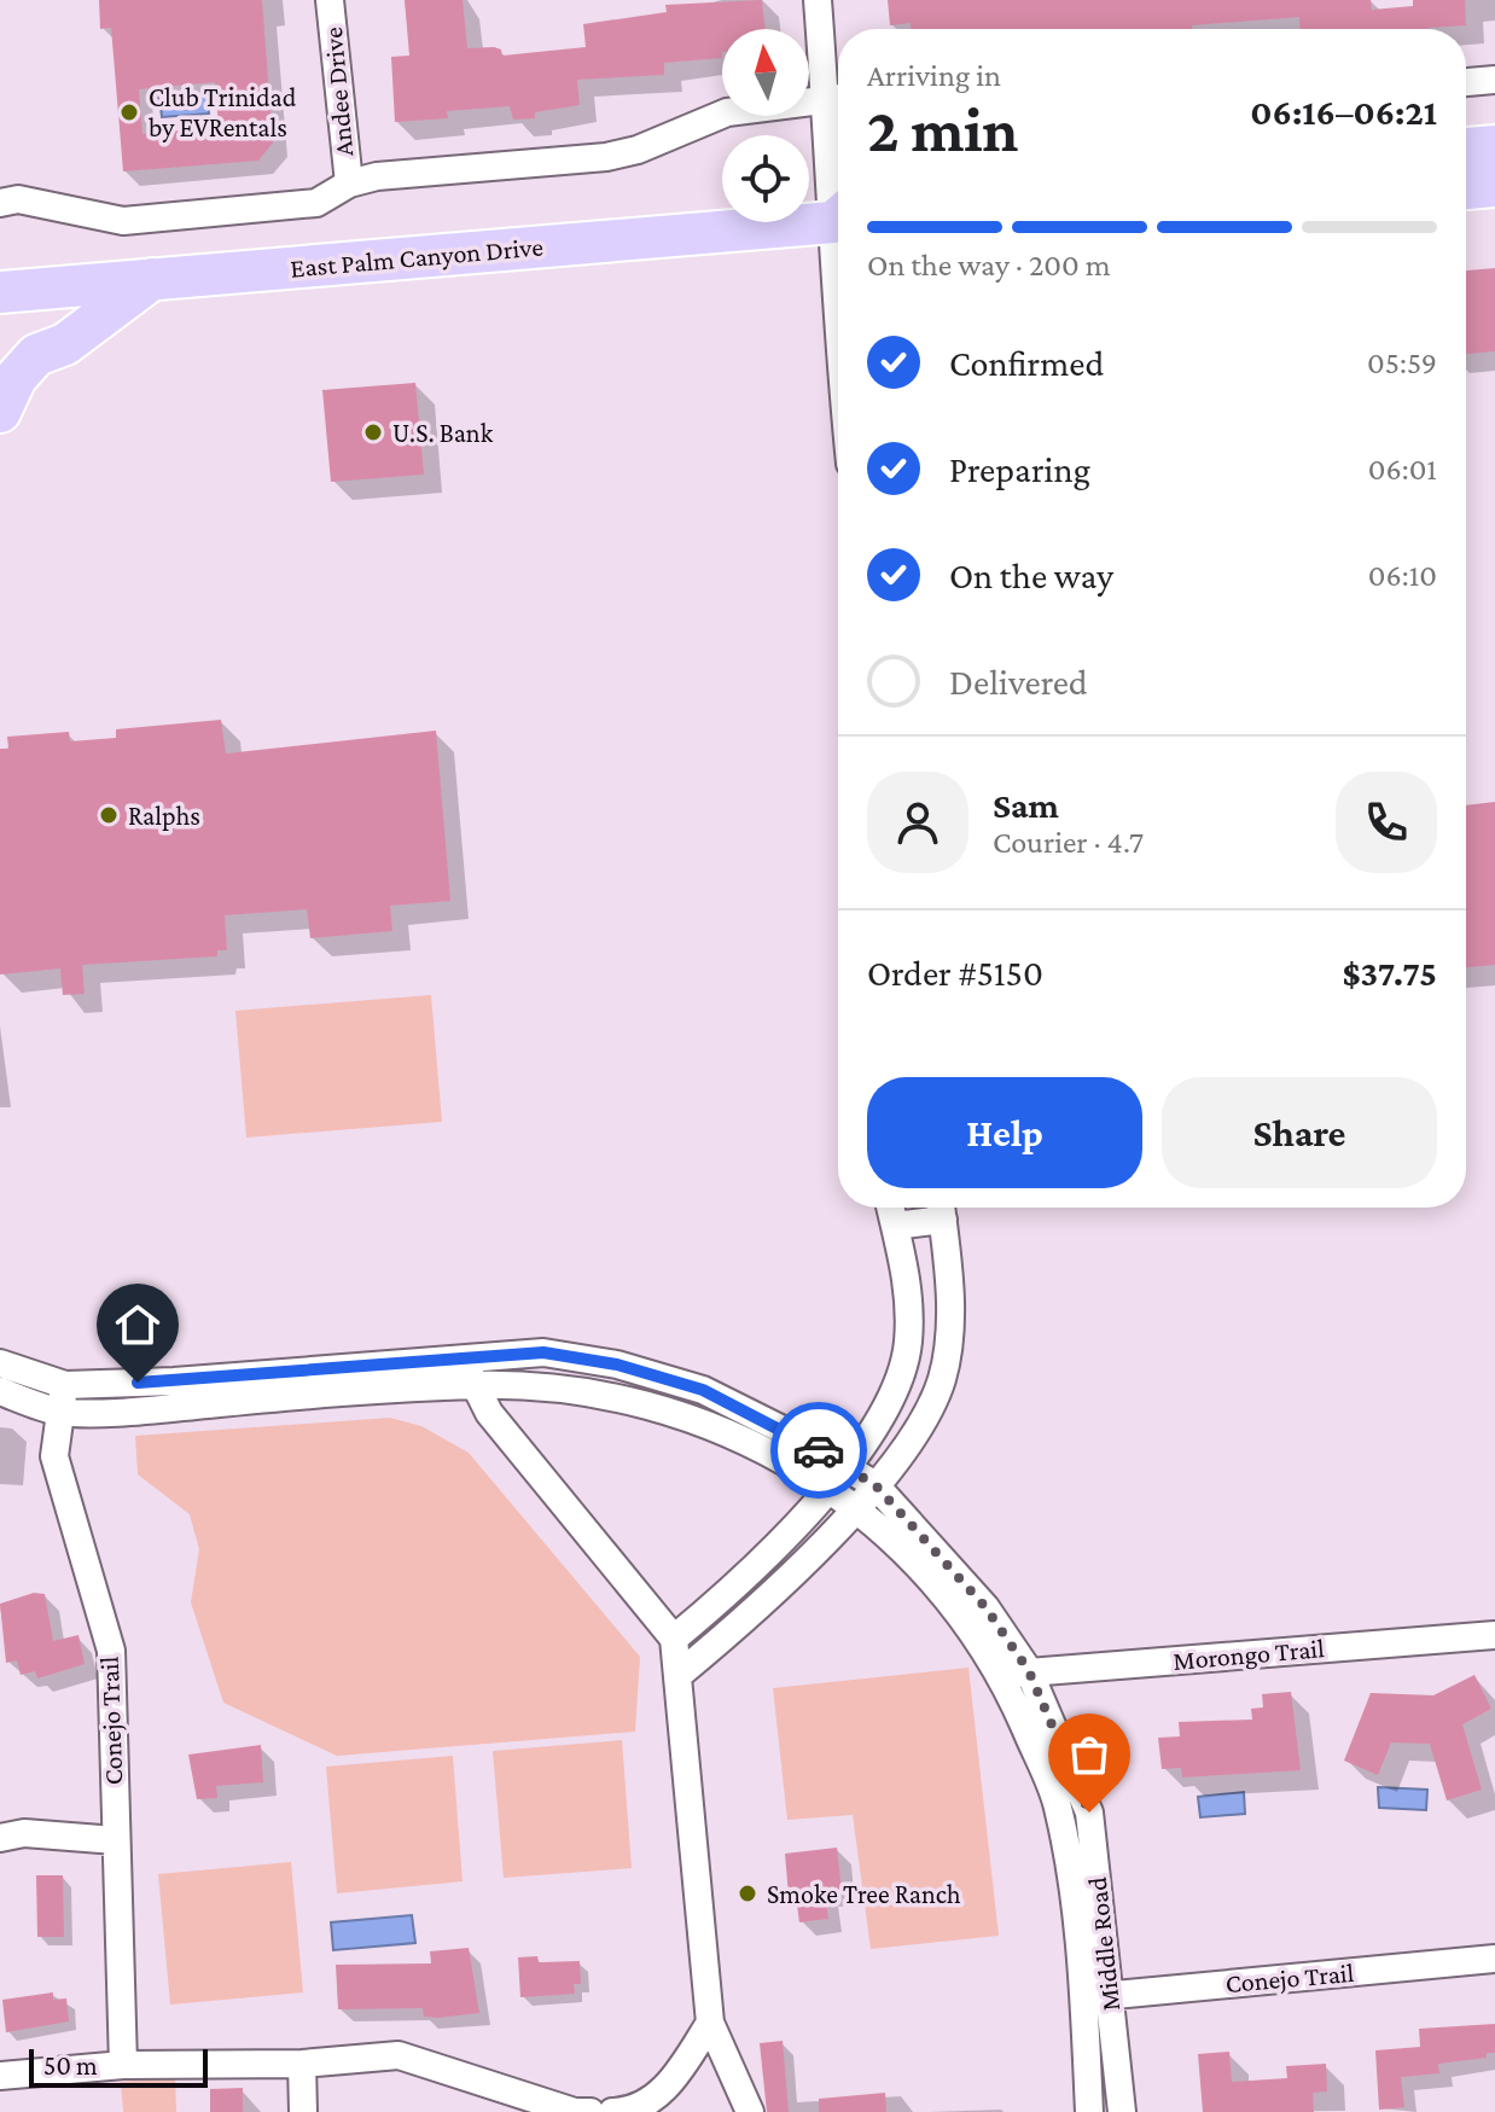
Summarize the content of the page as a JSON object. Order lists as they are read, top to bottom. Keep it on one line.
{"streets":{"main road":["East Palm Canyon Drive"],"street":["Andee Drive","Morongo Trail","Conejo Trail","Middle Road"]},"crossings":[["Morongo Trail","Middle Road"],["Conejo Trail","Middle Road"]],"places":["Club Trinidad by EVRentals","U.S. Bank","Ralphs","Smoke Tree Ranch"],"scale_bar":"50 m","north":"top","page":{"heading":["2 min","Arriving in","06:16–06:21"],"panel":["Sam","Courier · 4.7","Order #5150","$37.75"],"bar":"On the way · 200 m","list":[["Confirmed","05:59"],["Preparing","06:01"],["On the way","06:10"],"Delivered"],"buttons":["Help","Share"],"scale":"50 m"}}
